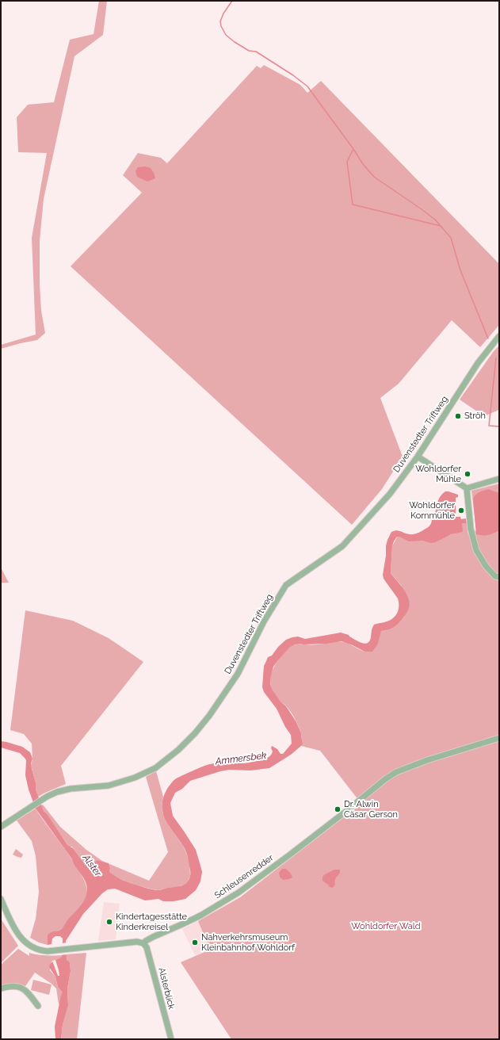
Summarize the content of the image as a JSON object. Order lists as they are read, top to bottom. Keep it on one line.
{"streets":{"street":["Duvenstedter Triftweg","Schleusenredder","Alsterblick"]},"crossings":[["Schleusenredder","Alsterblick"]],"water":["Ammersbek","Alster"],"parks":["Wohldorfer Wald"],"places":["Ströh","Wohldorfer Mühle","Wohldorfer Kornmühle","Dr. Alwin Cäsar Gerson","Kindertagesstätte Kinderkreisel","Nahverkehrsmuseum Kleinbahnhof Wohldorf"]}
